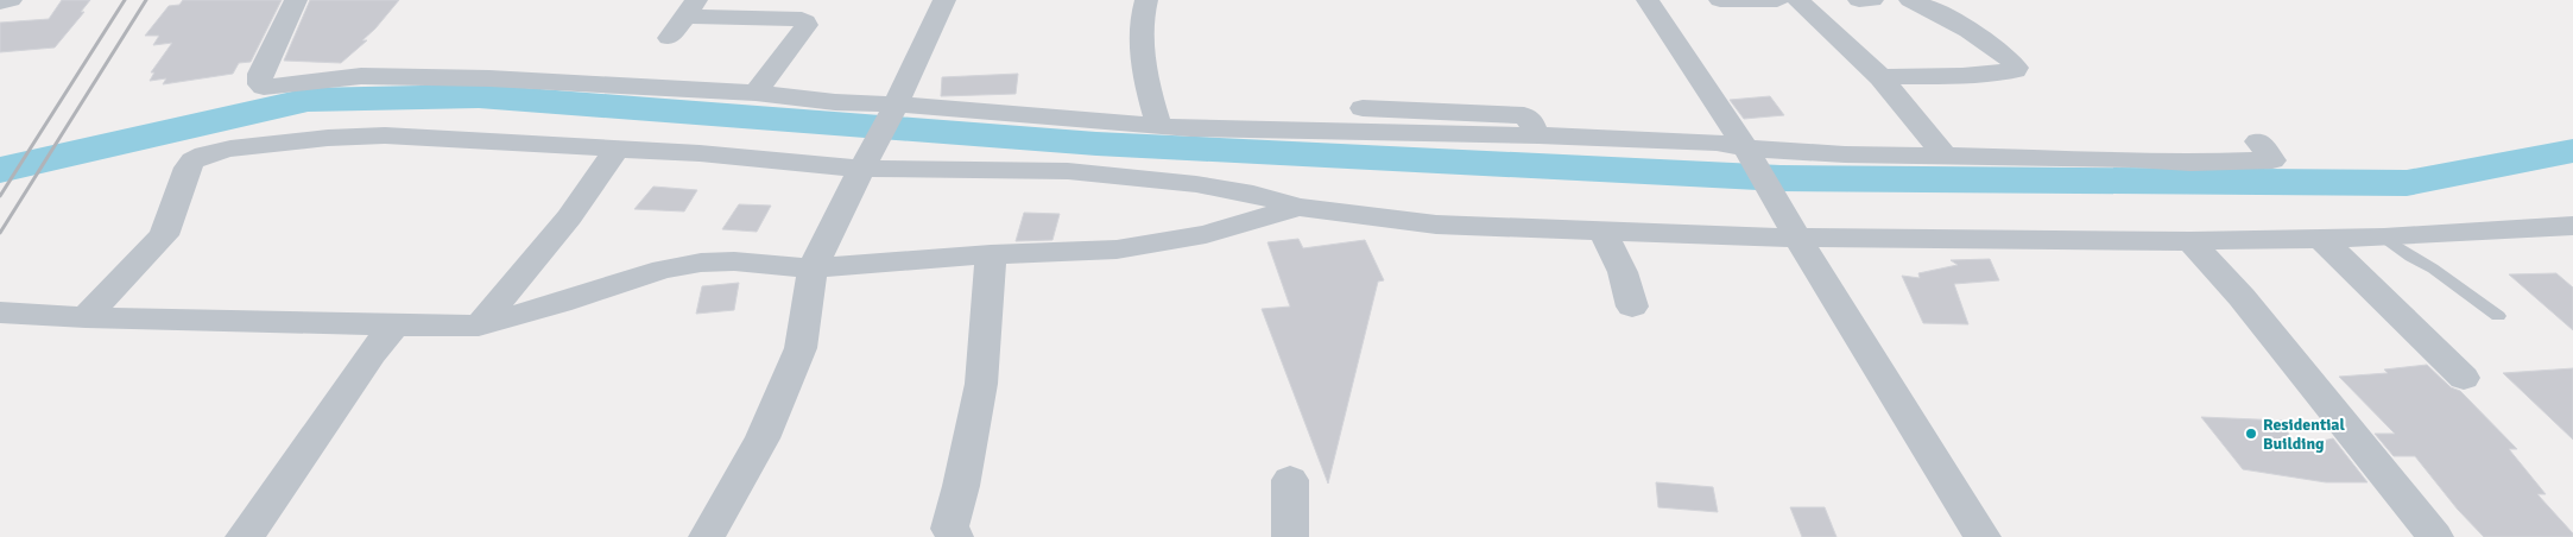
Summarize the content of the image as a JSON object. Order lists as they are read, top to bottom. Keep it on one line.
{"places":["Residential Building"]}
